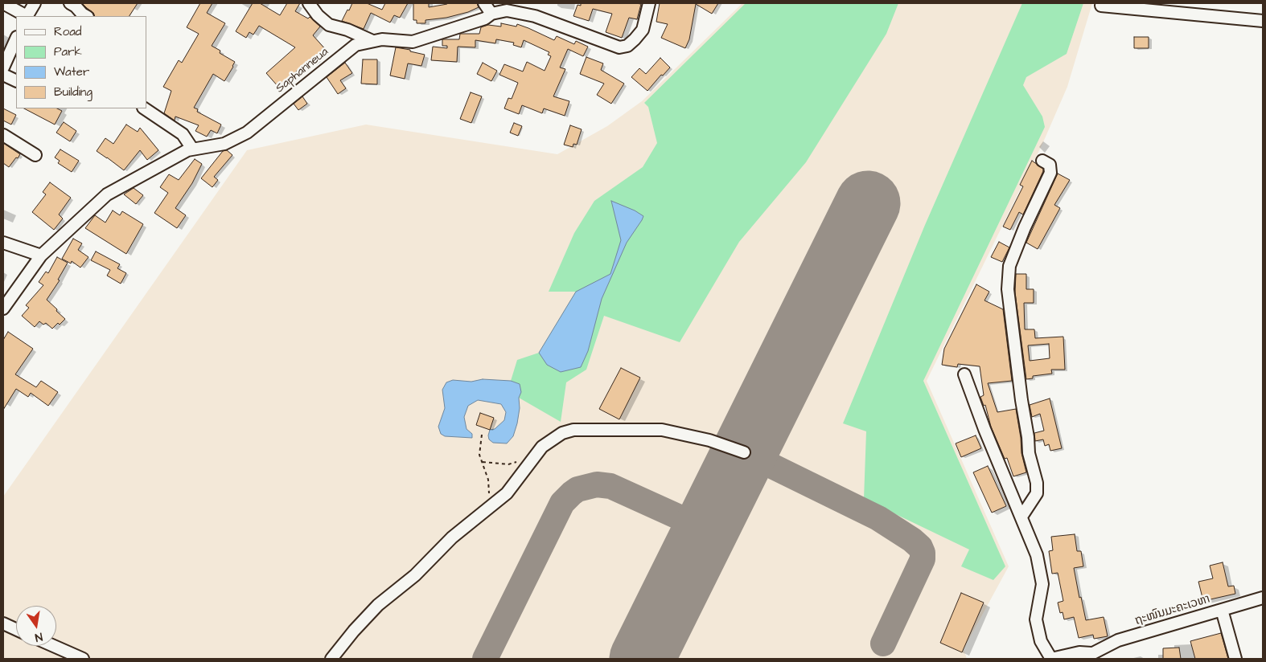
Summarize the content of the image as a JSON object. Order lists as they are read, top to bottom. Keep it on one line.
{"streets":{"street":["Saphanneua","ຖະໜົນມະຄະເວຫາ"]},"legend":["Road","Park","Water","Building"],"north":"bottom"}
